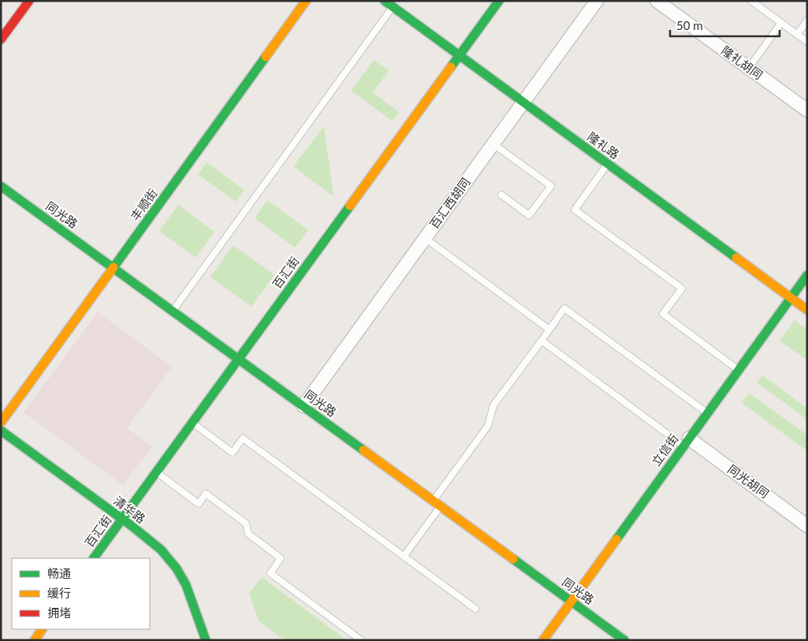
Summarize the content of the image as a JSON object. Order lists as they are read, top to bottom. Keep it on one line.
{"streets":{"street":["隆礼胡同","隆礼路","百汇西胡同","丰顺街","同光路","百汇街","立信街","同光胡同","清华路"]},"crossings":[["隆礼路","百汇西胡同"],["隆礼路","百汇街"],["隆礼路","立信街"],["百汇西胡同","同光路"],["丰顺街","同光路"],["同光路","百汇街"],["同光路","立信街"],["百汇街","清华路"],["立信街","同光胡同"]],"legend":["畅通","缓行","拥堵"],"scale_bar":"50 m"}
